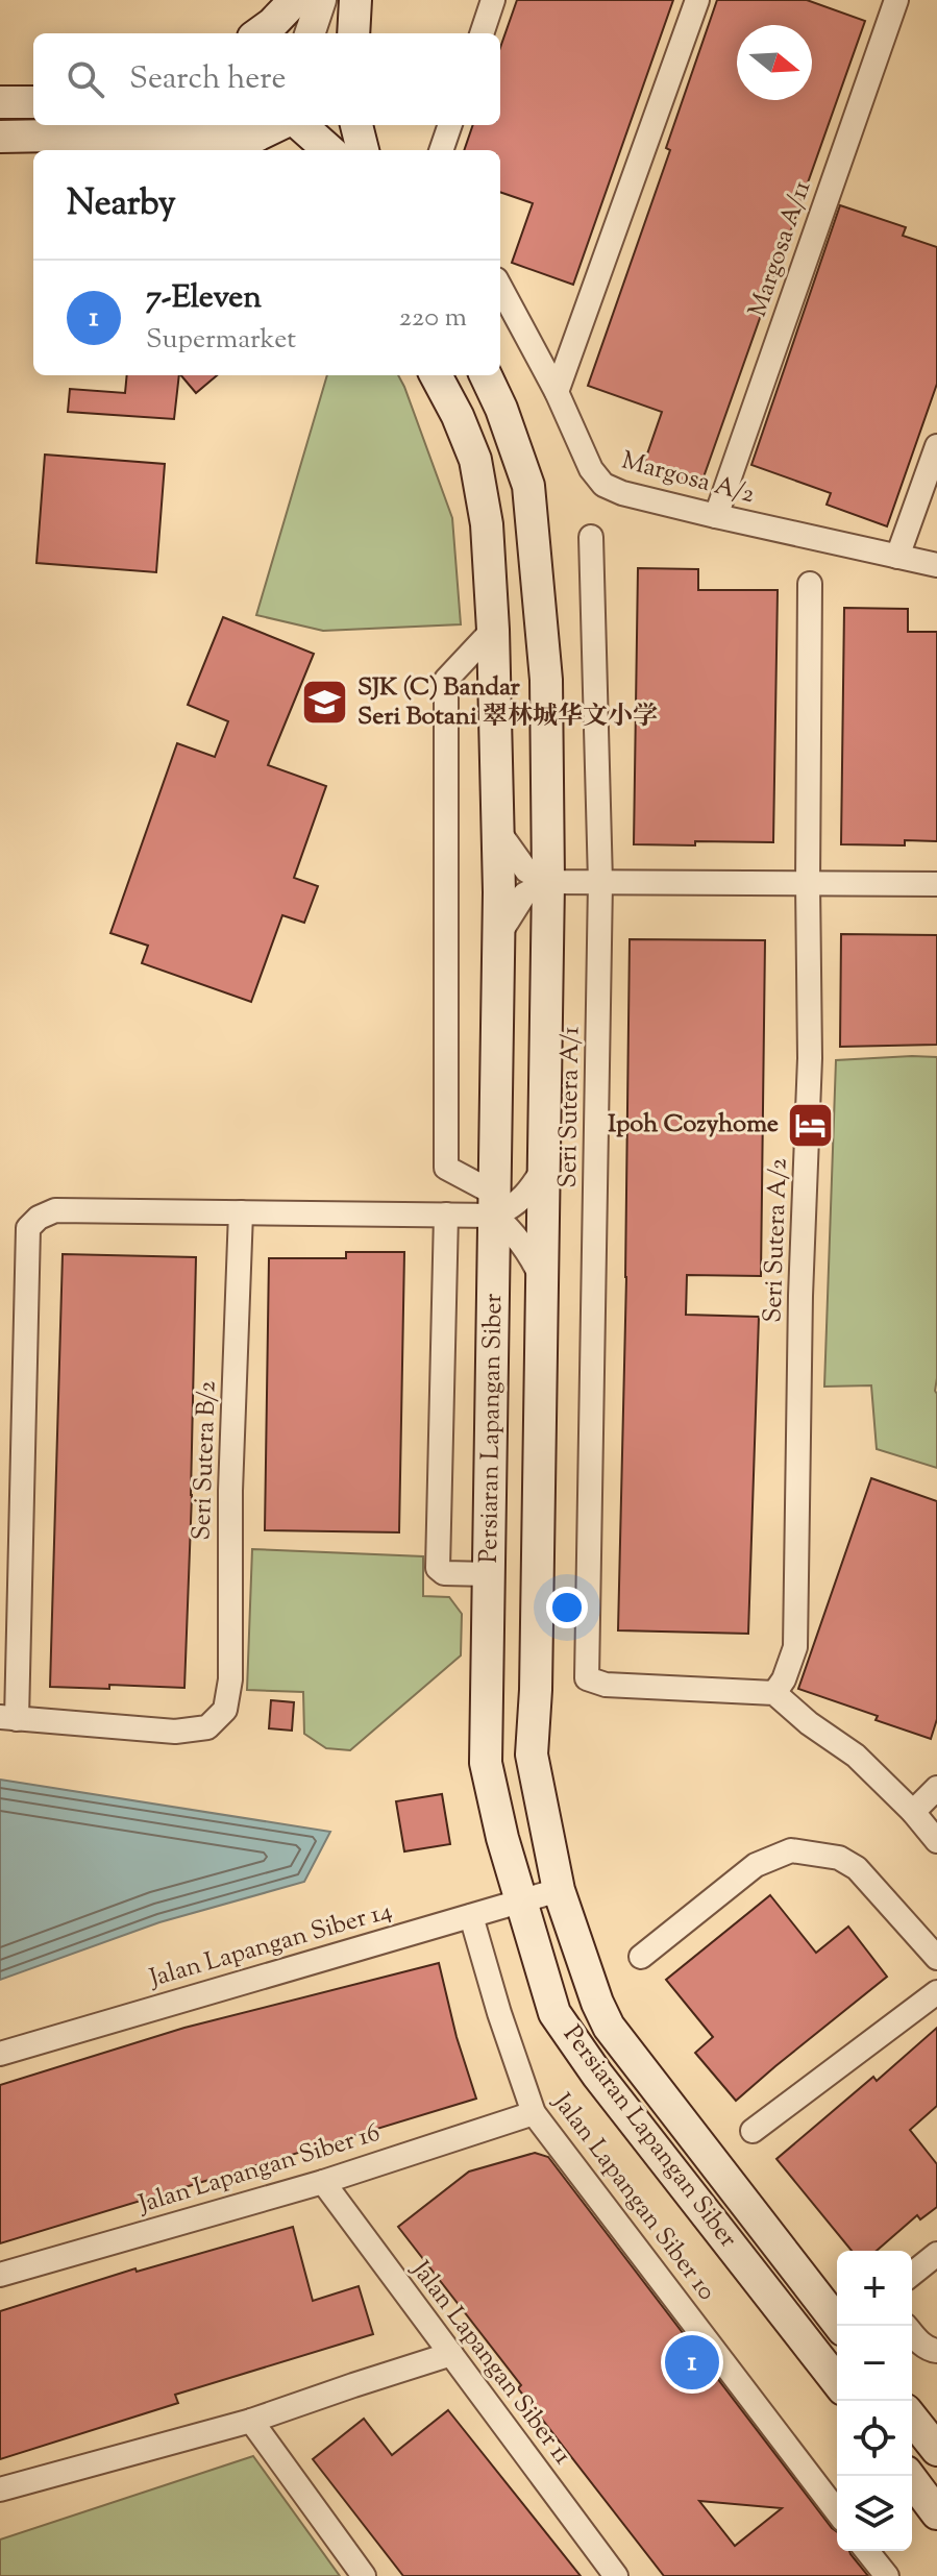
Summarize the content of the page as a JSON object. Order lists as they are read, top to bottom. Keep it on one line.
{"streets":{"main road":["Persiaran Lapangan Siber"],"street":["Margosa A/11","Margosa A/2","Seri Sutera A/1","Seri Sutera A/2","Seri Sutera B/2","Jalan Lapangan Siber 14","Jalan Lapangan Siber 16","Jalan Lapangan Siber 10","Jalan Lapangan Siber 11"]},"crossings":[["Margosa A/11","Margosa A/2"],["Seri Sutera A/1","Seri Sutera A/2"],["Persiaran Lapangan Siber","Jalan Lapangan Siber 14"],["Jalan Lapangan Siber 14","Jalan Lapangan Siber 10"],["Jalan Lapangan Siber 16","Jalan Lapangan Siber 10"],["Jalan Lapangan Siber 16","Jalan Lapangan Siber 11"]],"places":{"school or university":["SJK (C) Bandar Seri Botani 翠林城华文小学"],"hotel":["Ipoh Cozyhome"]},"north":"right","page":{"search":"Search here","heading":"Nearby","list":[{"mark":"1","name":"7-Eleven","note":"Supermarket","value":"220 m"}],"map_buttons":["+","−"],"pins":"1"}}
